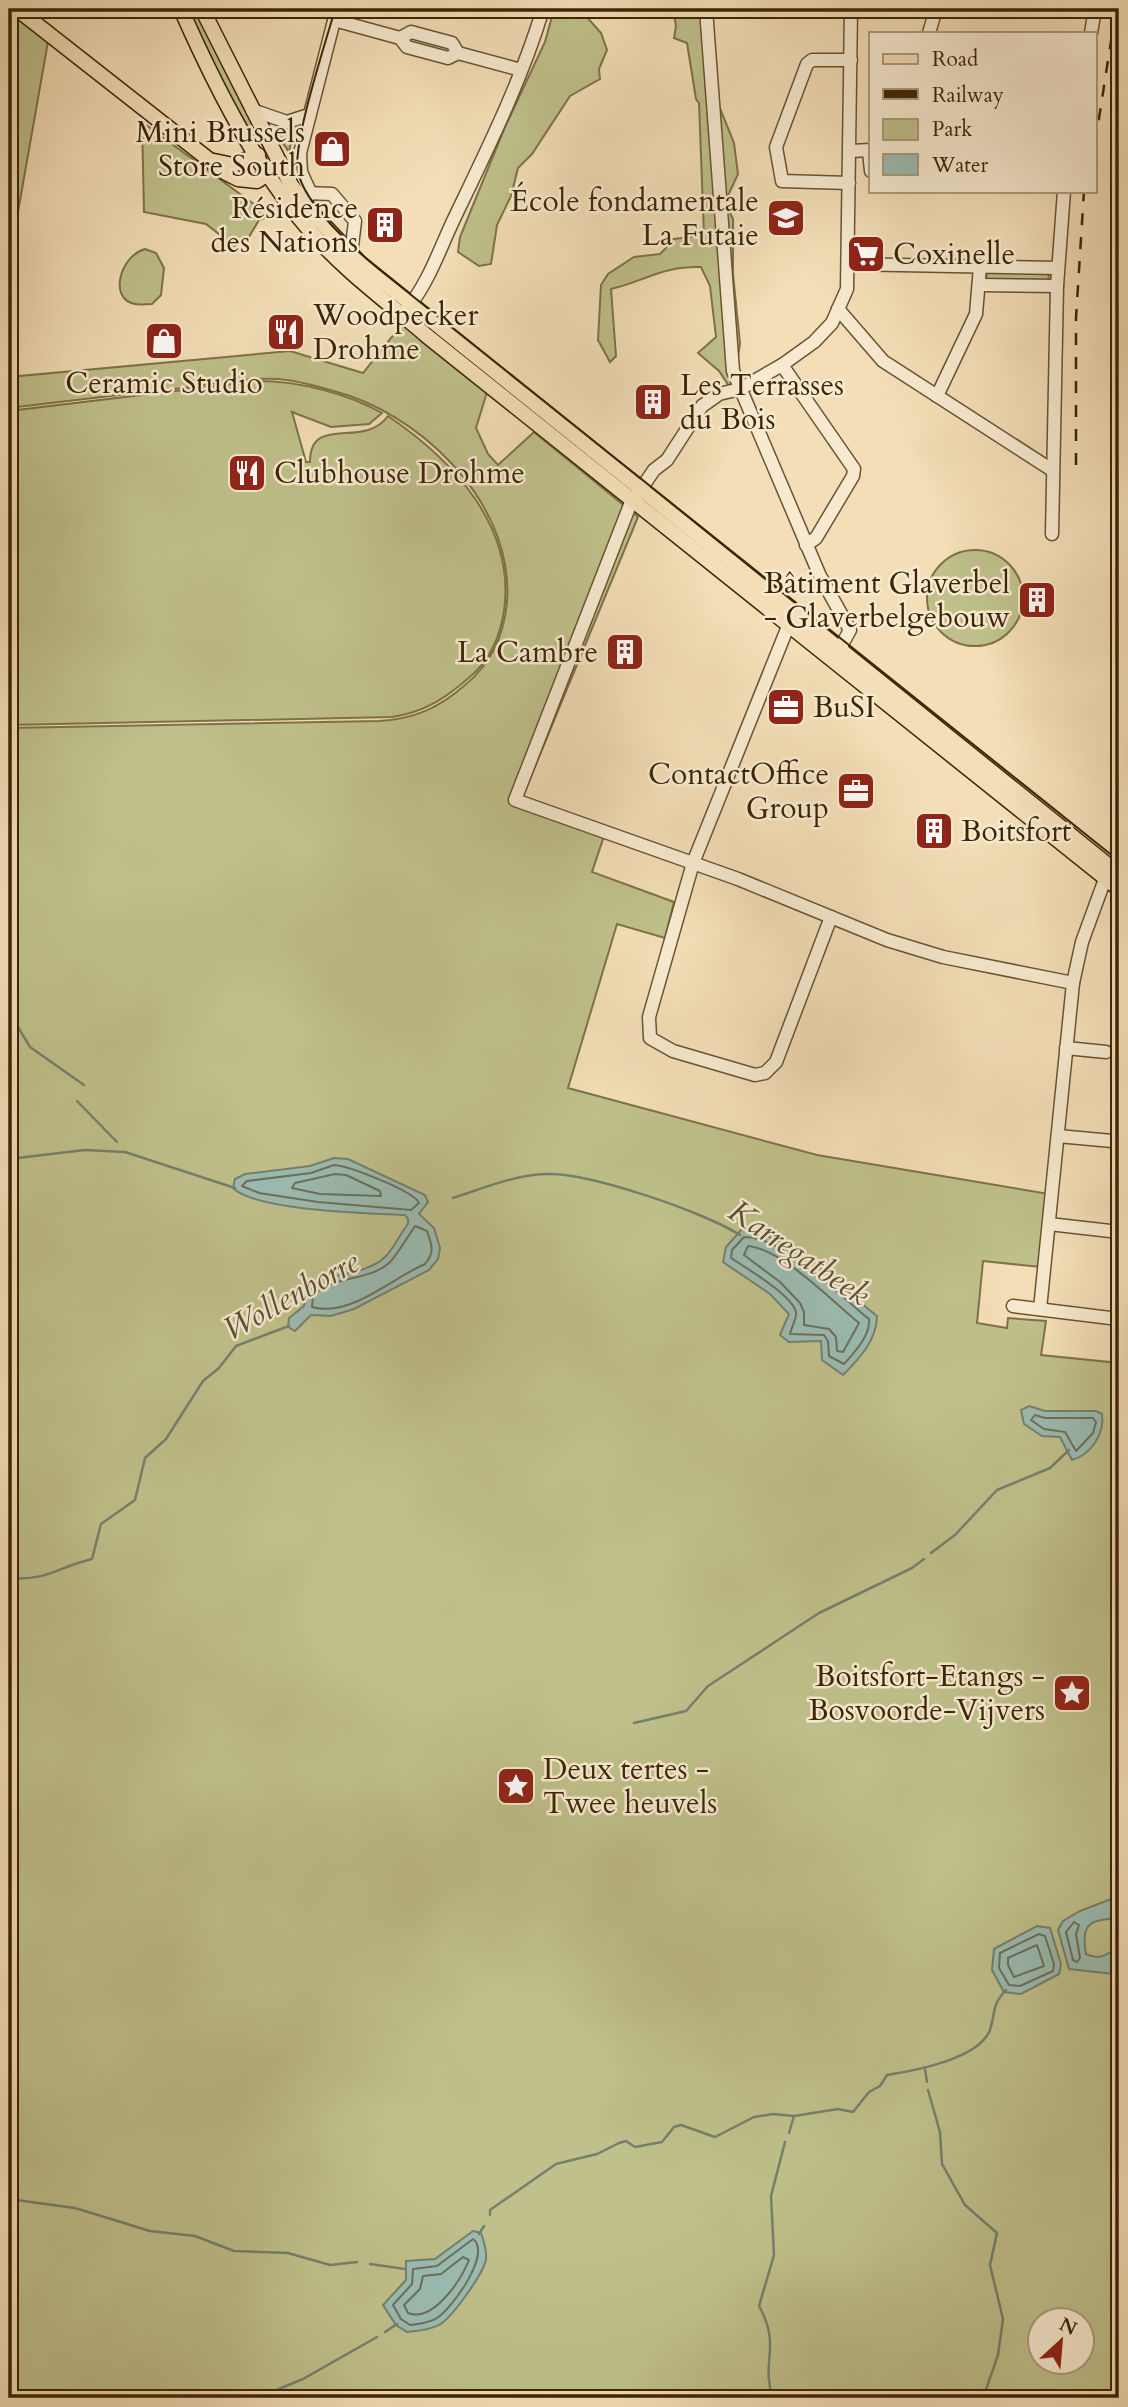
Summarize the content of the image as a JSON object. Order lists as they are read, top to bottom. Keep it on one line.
{"water":["Karregatbeek","Wollenborre"],"places":{"shop":["Mini Brussels Store South","Ceramic Studio"],"school or university":["École fondamentale La Futaie"],"building":["Résidence des Nations","Les Terrasses du Bois","Bâtiment Glaverbel - Glaverbelgebouw","La Cambre","Boitsfort"],"supermarket":["Coxinelle"],"restaurant":["Woodpecker Drohme","Clubhouse Drohme"],"office":["BuSI","ContactOffice Group"],"place":["Boitsfort-Etangs - Bosvoorde-Vijvers","Deux tertes - Twee heuvels"]},"legend":["Road","Railway","Park","Water"],"north":"top right"}
